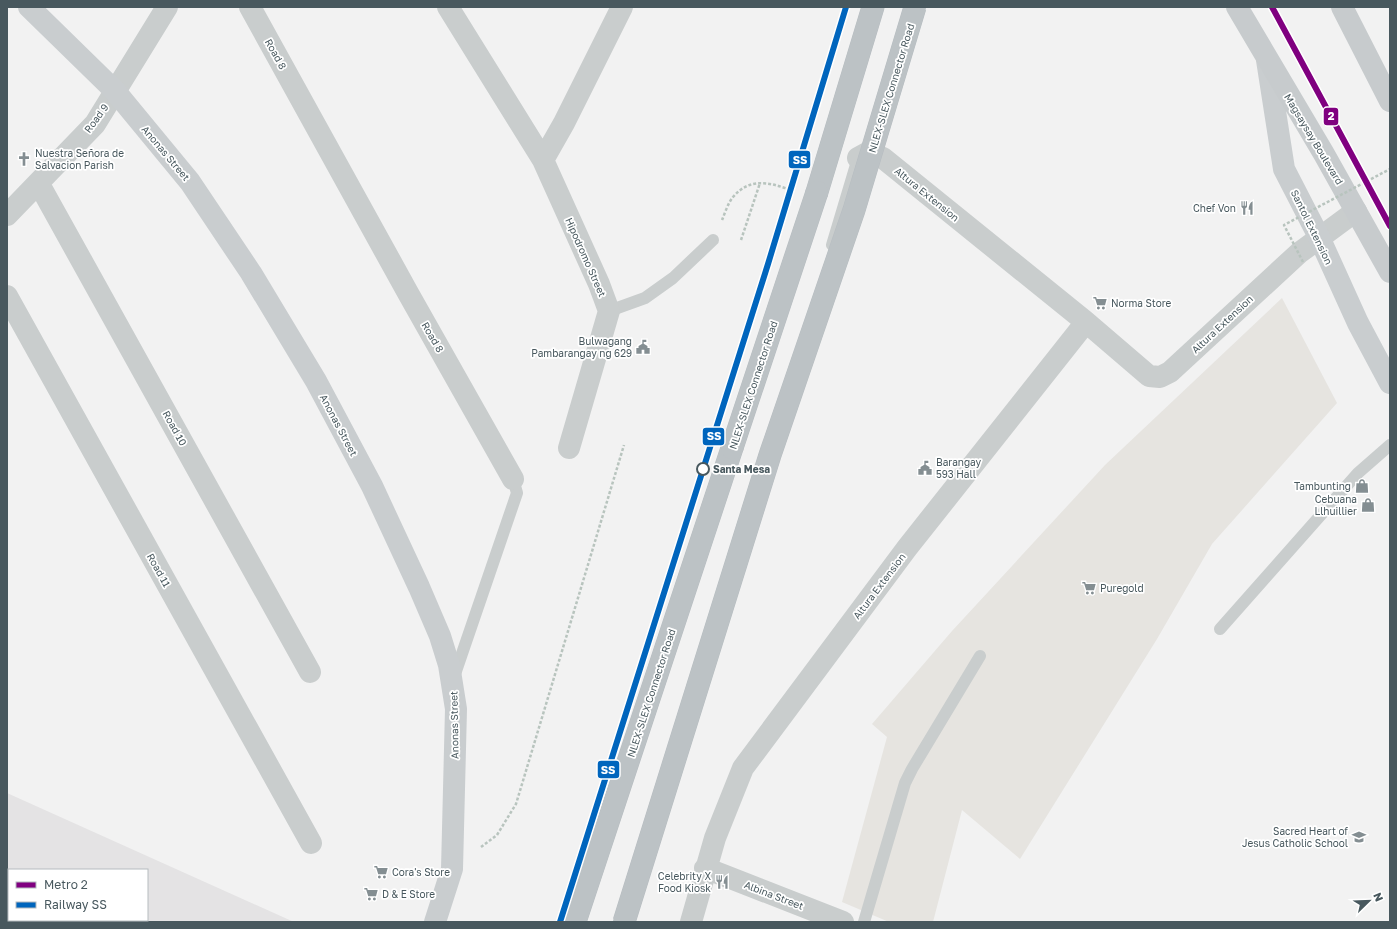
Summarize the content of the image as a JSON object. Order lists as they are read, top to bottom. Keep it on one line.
{"streets":{"highway":["NLEX-SLEX Connector Road"],"main road":["Magsaysay Boulevard"],"street":["Road 8","Road 9","Anonas Street","Altura Extension","Santol Extension","Hipodromo Street","Road 10","Road 11","Albina Street"]},"crossings":[["Road 8","Anonas Street"],["Road 9","Anonas Street"],["Road 9","Road 10"],["Magsaysay Boulevard","Altura Extension"],["Magsaysay Boulevard","Santol Extension"],["Altura Extension","Santol Extension"],["Altura Extension","Albina Street"]],"places":{"church":["Nuestra Señora de Salvacion Parish"],"restaurant":["Chef Von","Celebrity X Food Kiosk"],"supermarket":["Norma Store","Puregold","Cora's Store","D & E Store"],"public building":["Bulwagang Pambarangay ng 629","Barangay 593 Hall"],"other":["Santa Mesa"],"shop":["Tambunting","Cebuana Llhuillier"],"school or university":["Sacred Heart of Jesus Catholic School"]},"lines":["metro line 2","rail line SS"],"legend":["Metro 2","Railway SS"],"north":"top right"}
